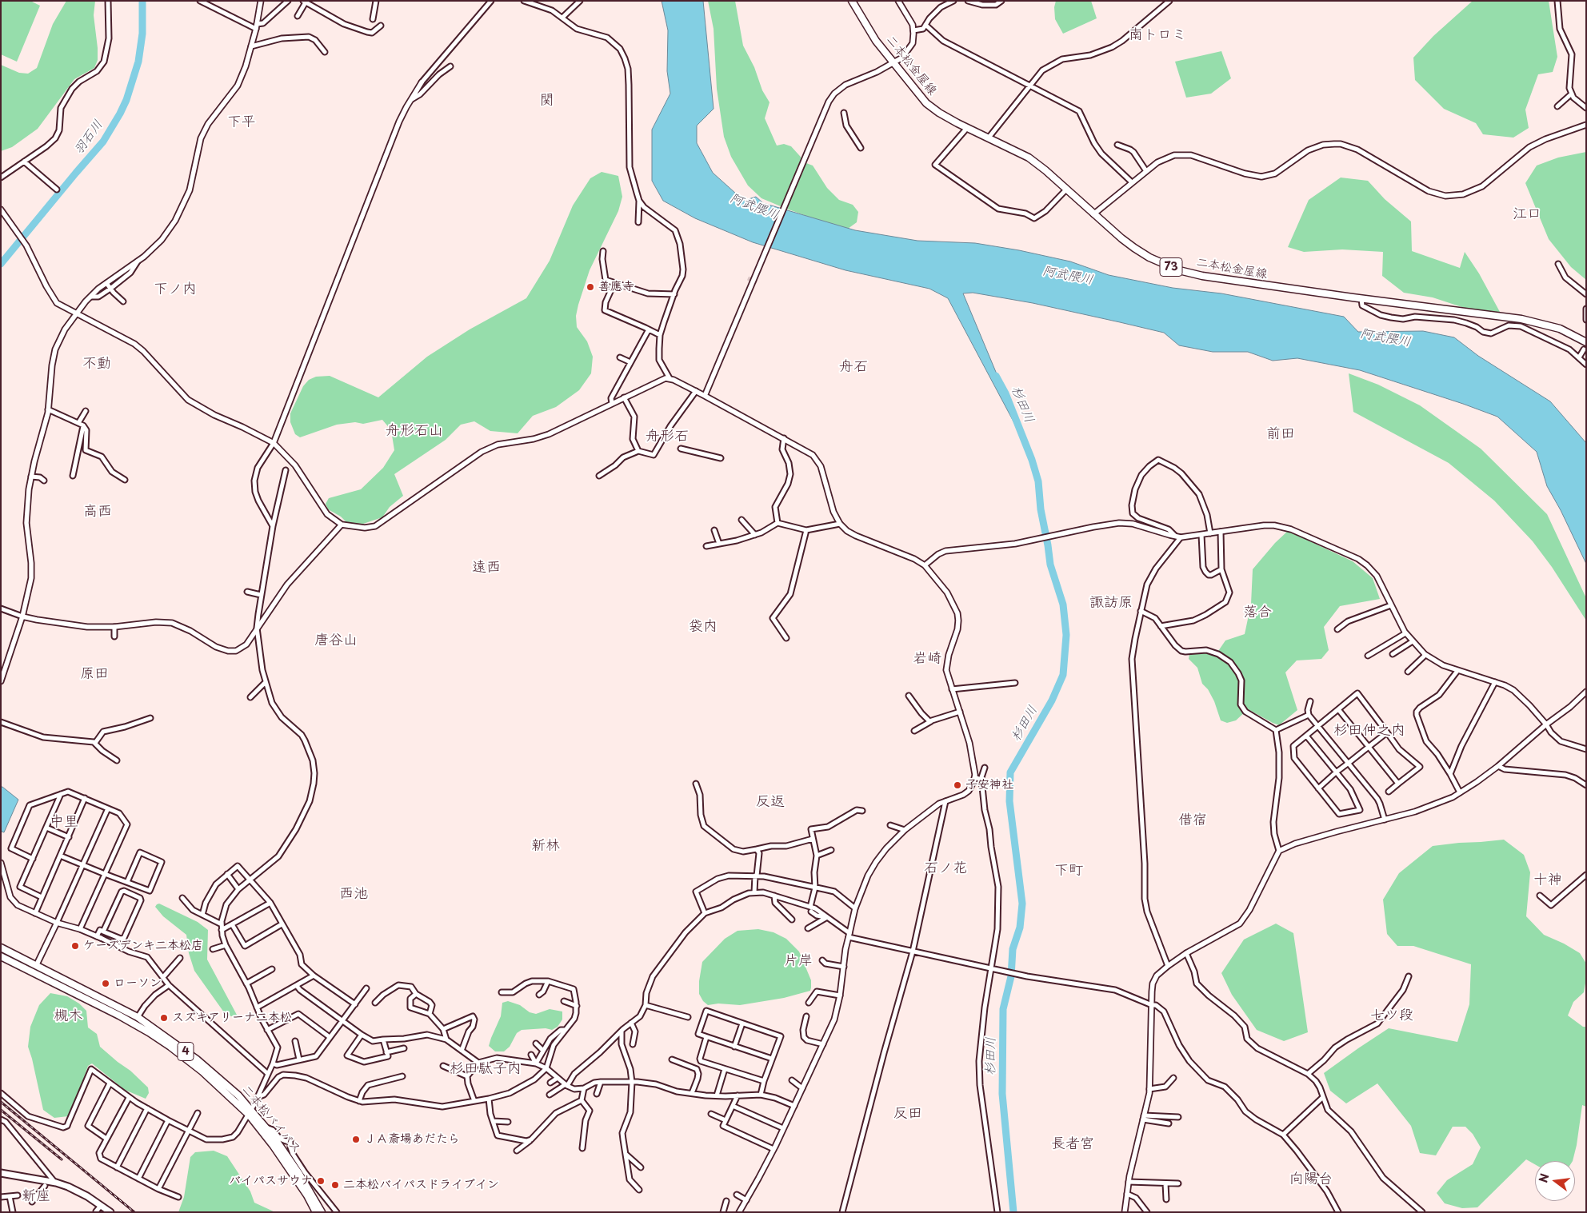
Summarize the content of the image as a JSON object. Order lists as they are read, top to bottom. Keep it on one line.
{"streets":{"main road":["二本松金屋線","73","4","二本松バイパス"]},"districts":["南トロミ","関","下平","江口","下ノ内","不動","舟石","舟形石山","前田","舟形石","高西","遠西","諏訪原","落合","袋内","唐谷山","岩崎","原田","杉田仲之内","反返","借宿","中里","新林","石ノ花","下町","十神","西池","片岸","七ツ段","槻木","杉田駄子内","反田","長者宮","向陽台","新座"],"water":["羽石川","阿武隈川","杉田川"],"places":["善應寺","子安神社","ケーズデンキ二本松店","ローソン","スズキアリーナ二本松","ＪＡ斎場あだたら","バイパスサウナ","二本松バイパスドライブイン"],"north":"left"}
